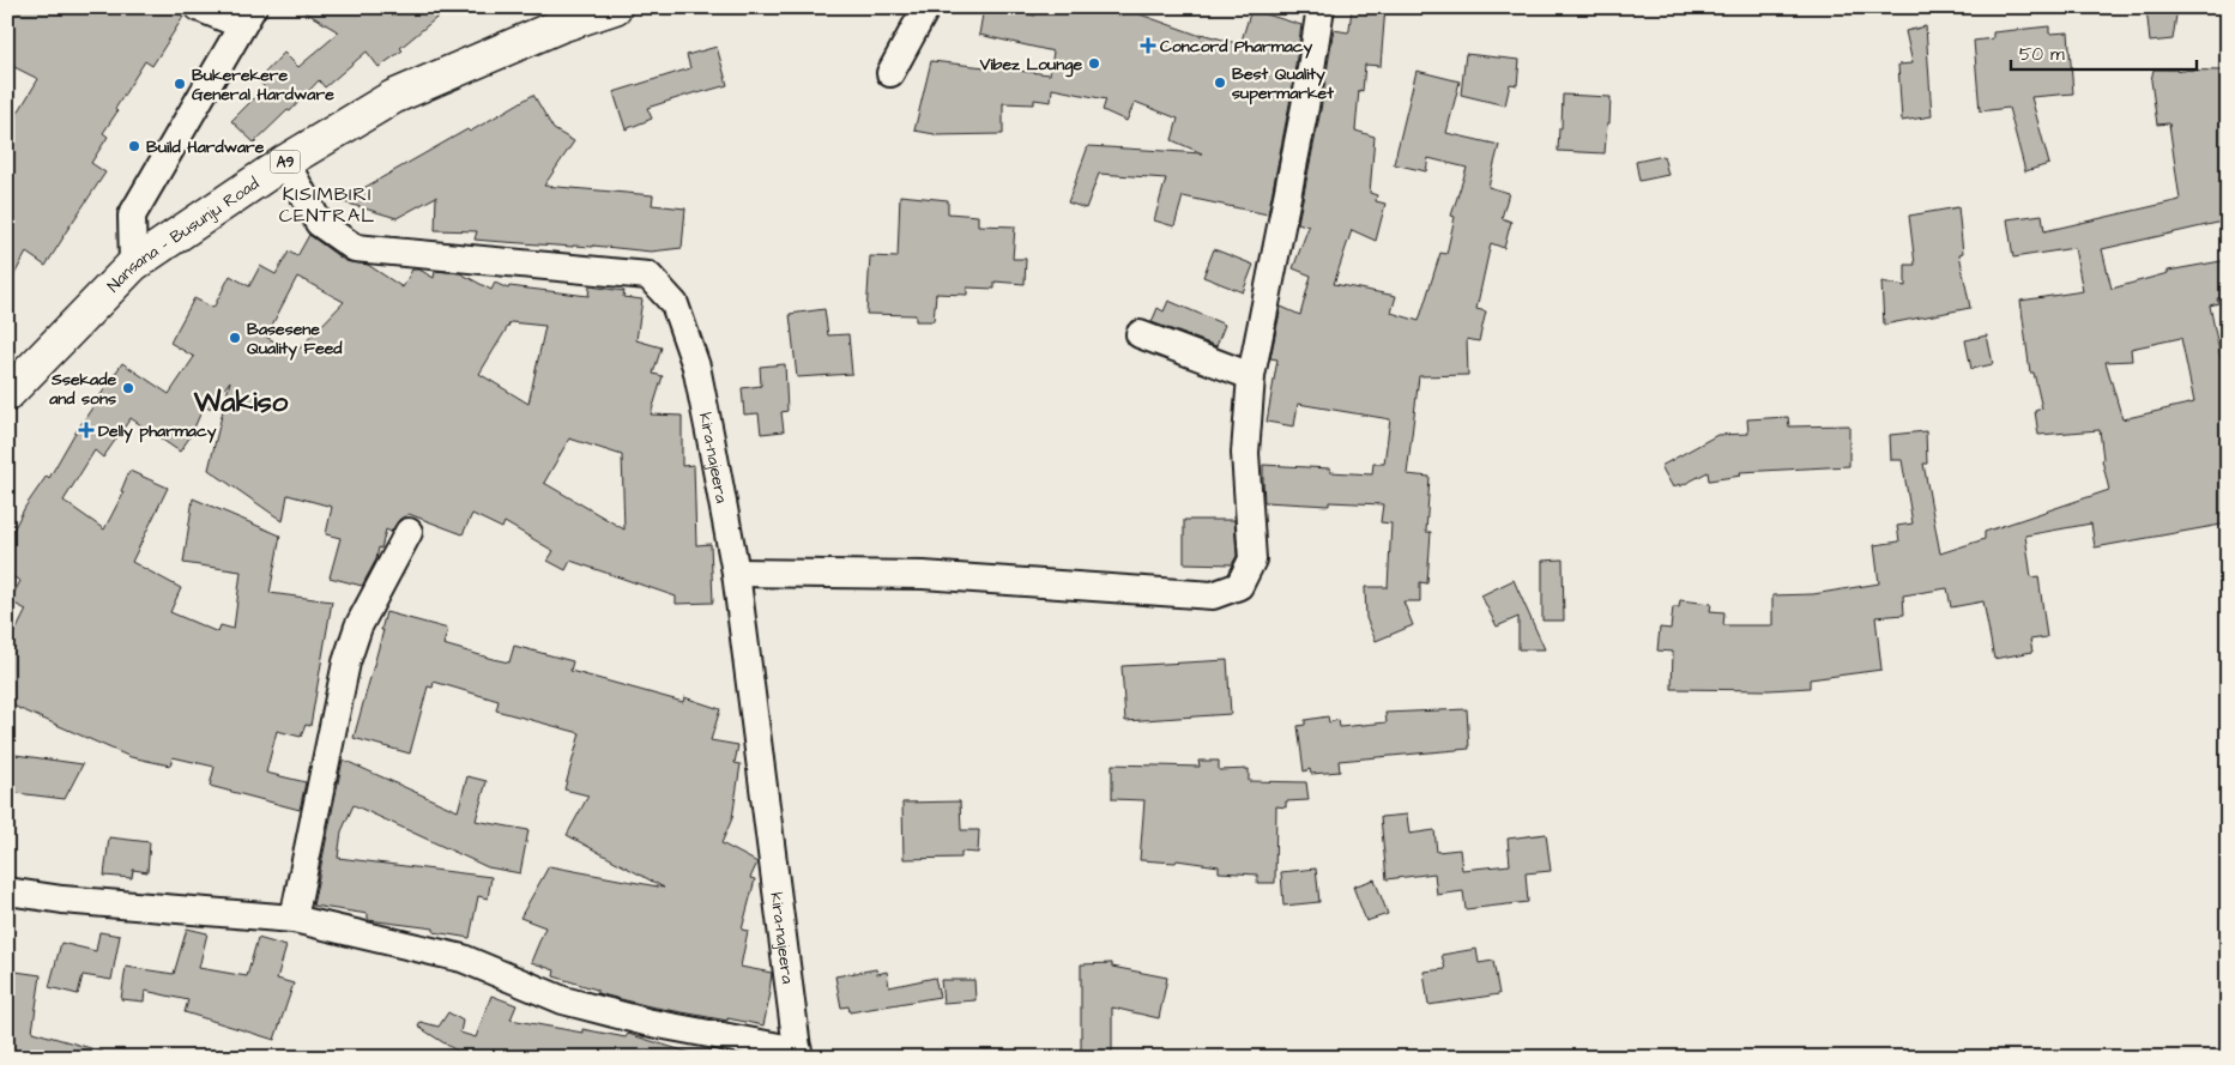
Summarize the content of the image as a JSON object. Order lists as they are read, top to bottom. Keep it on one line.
{"streets":{"main road":["A9","Nansana - Busunju Road"],"street":["kira-najeera"]},"crossings":[["Nansana - Busunju Road","kira-najeera"]],"districts":["KISIMBIRI CENTRAL","Wakiso"],"places":{"health":["Concord Pharmacy","Delly pharmacy"],"other":["Vibez Lounge","Best Quality supermarket","Bukerekere General Hardware","Build Hardware","Basesene Quality Feed","Ssekade and sons"]},"scale_bar":"50 m"}
